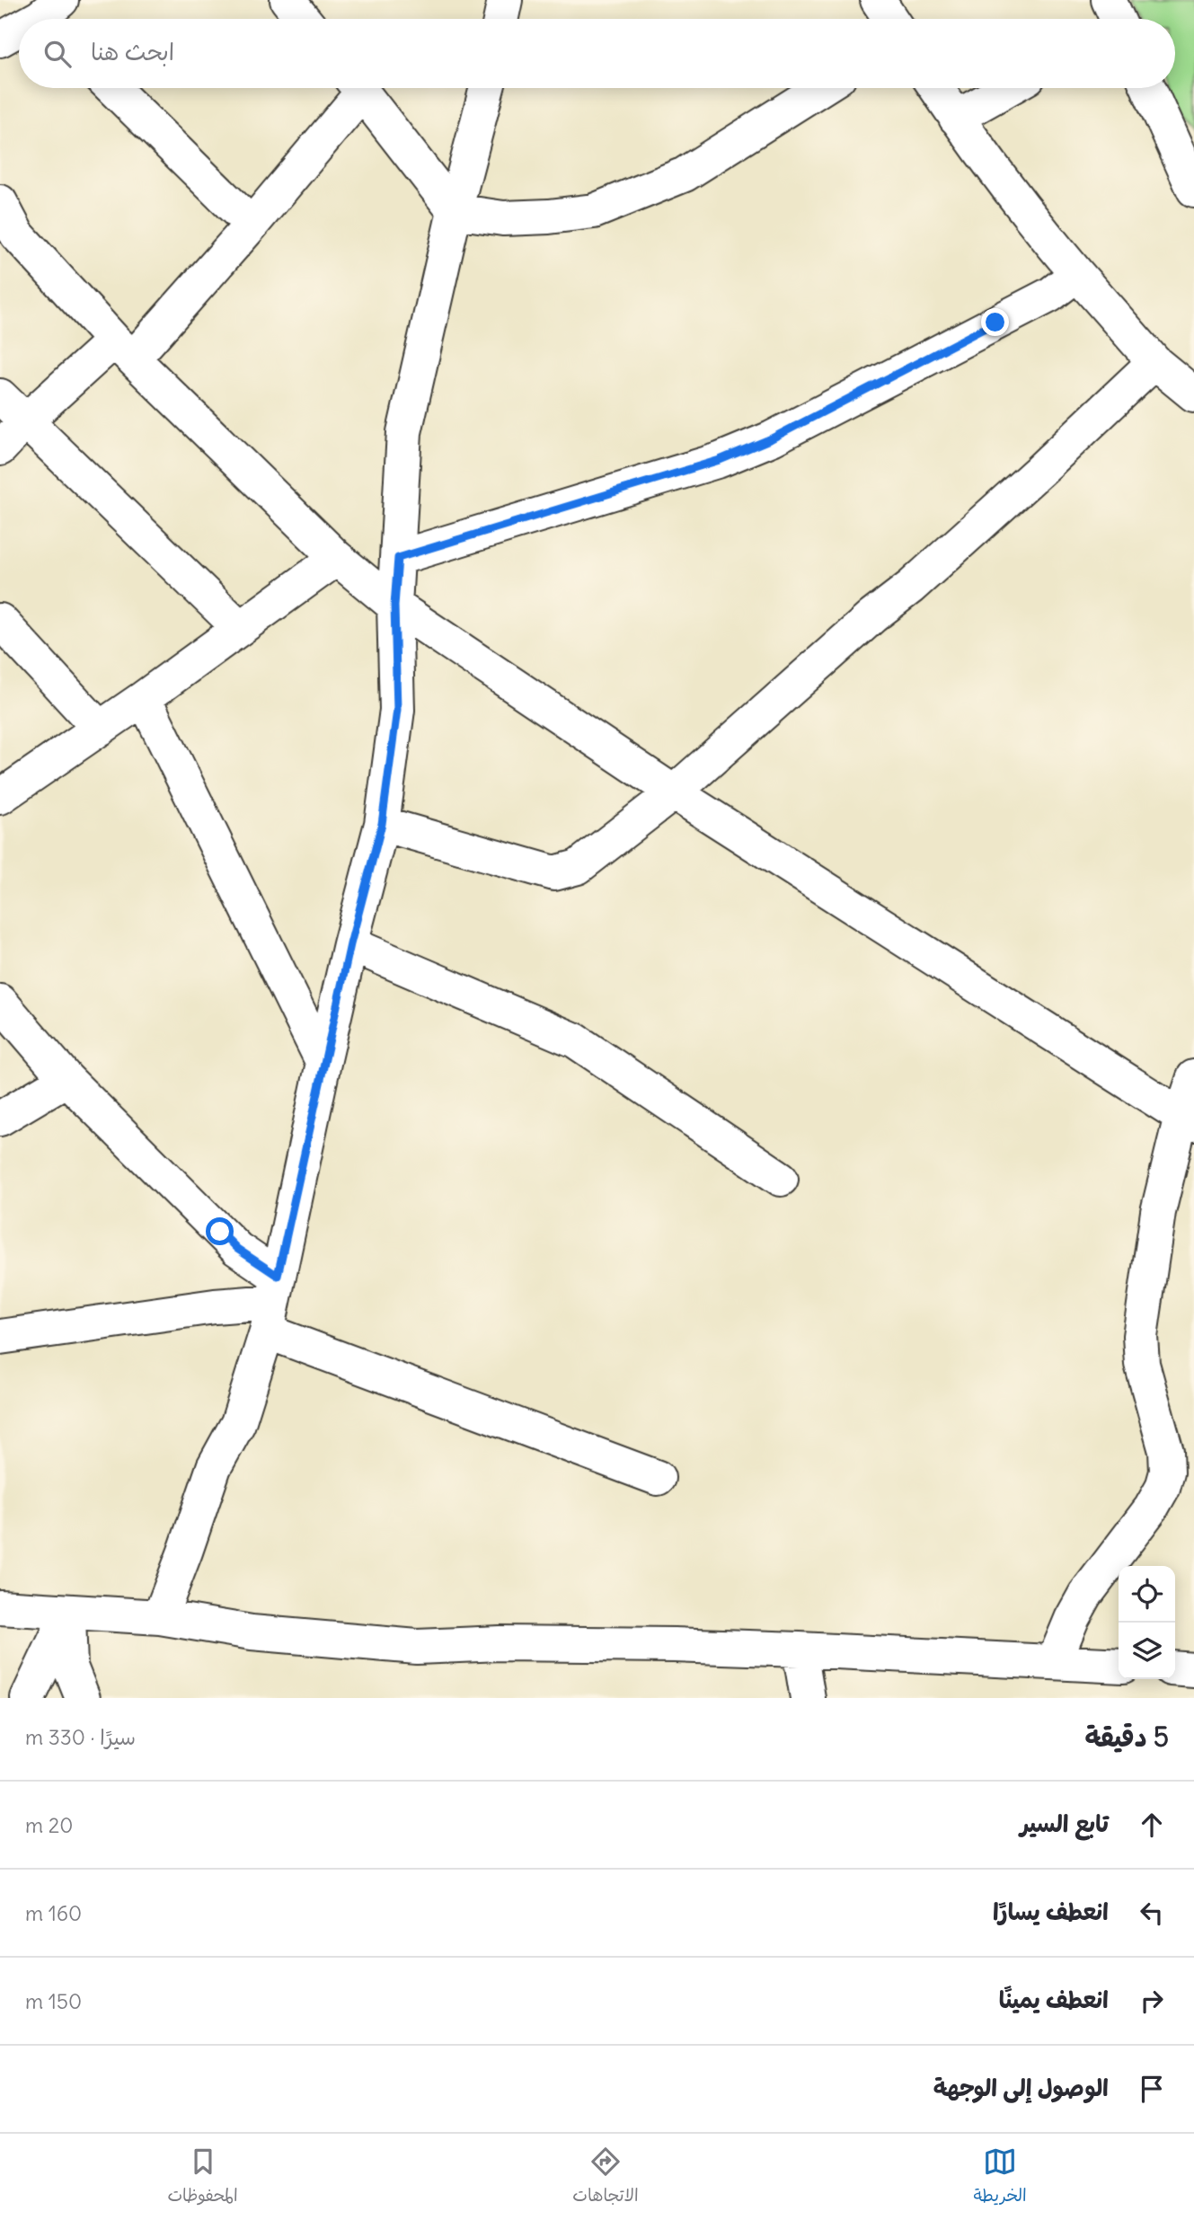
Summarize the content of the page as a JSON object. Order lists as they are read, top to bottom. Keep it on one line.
{"page":{"search":"ابحث هنا","heading":["5 دقيقة","سيرًا · 330 m"],"list":[["تابع السير","20 m"],["انعطف يسارًا","160 m"],["انعطف يمينًا","150 m"],"الوصول إلى الوجهة"],"nav":["الخريطة","الاتجاهات","المحفوظات"]}}
